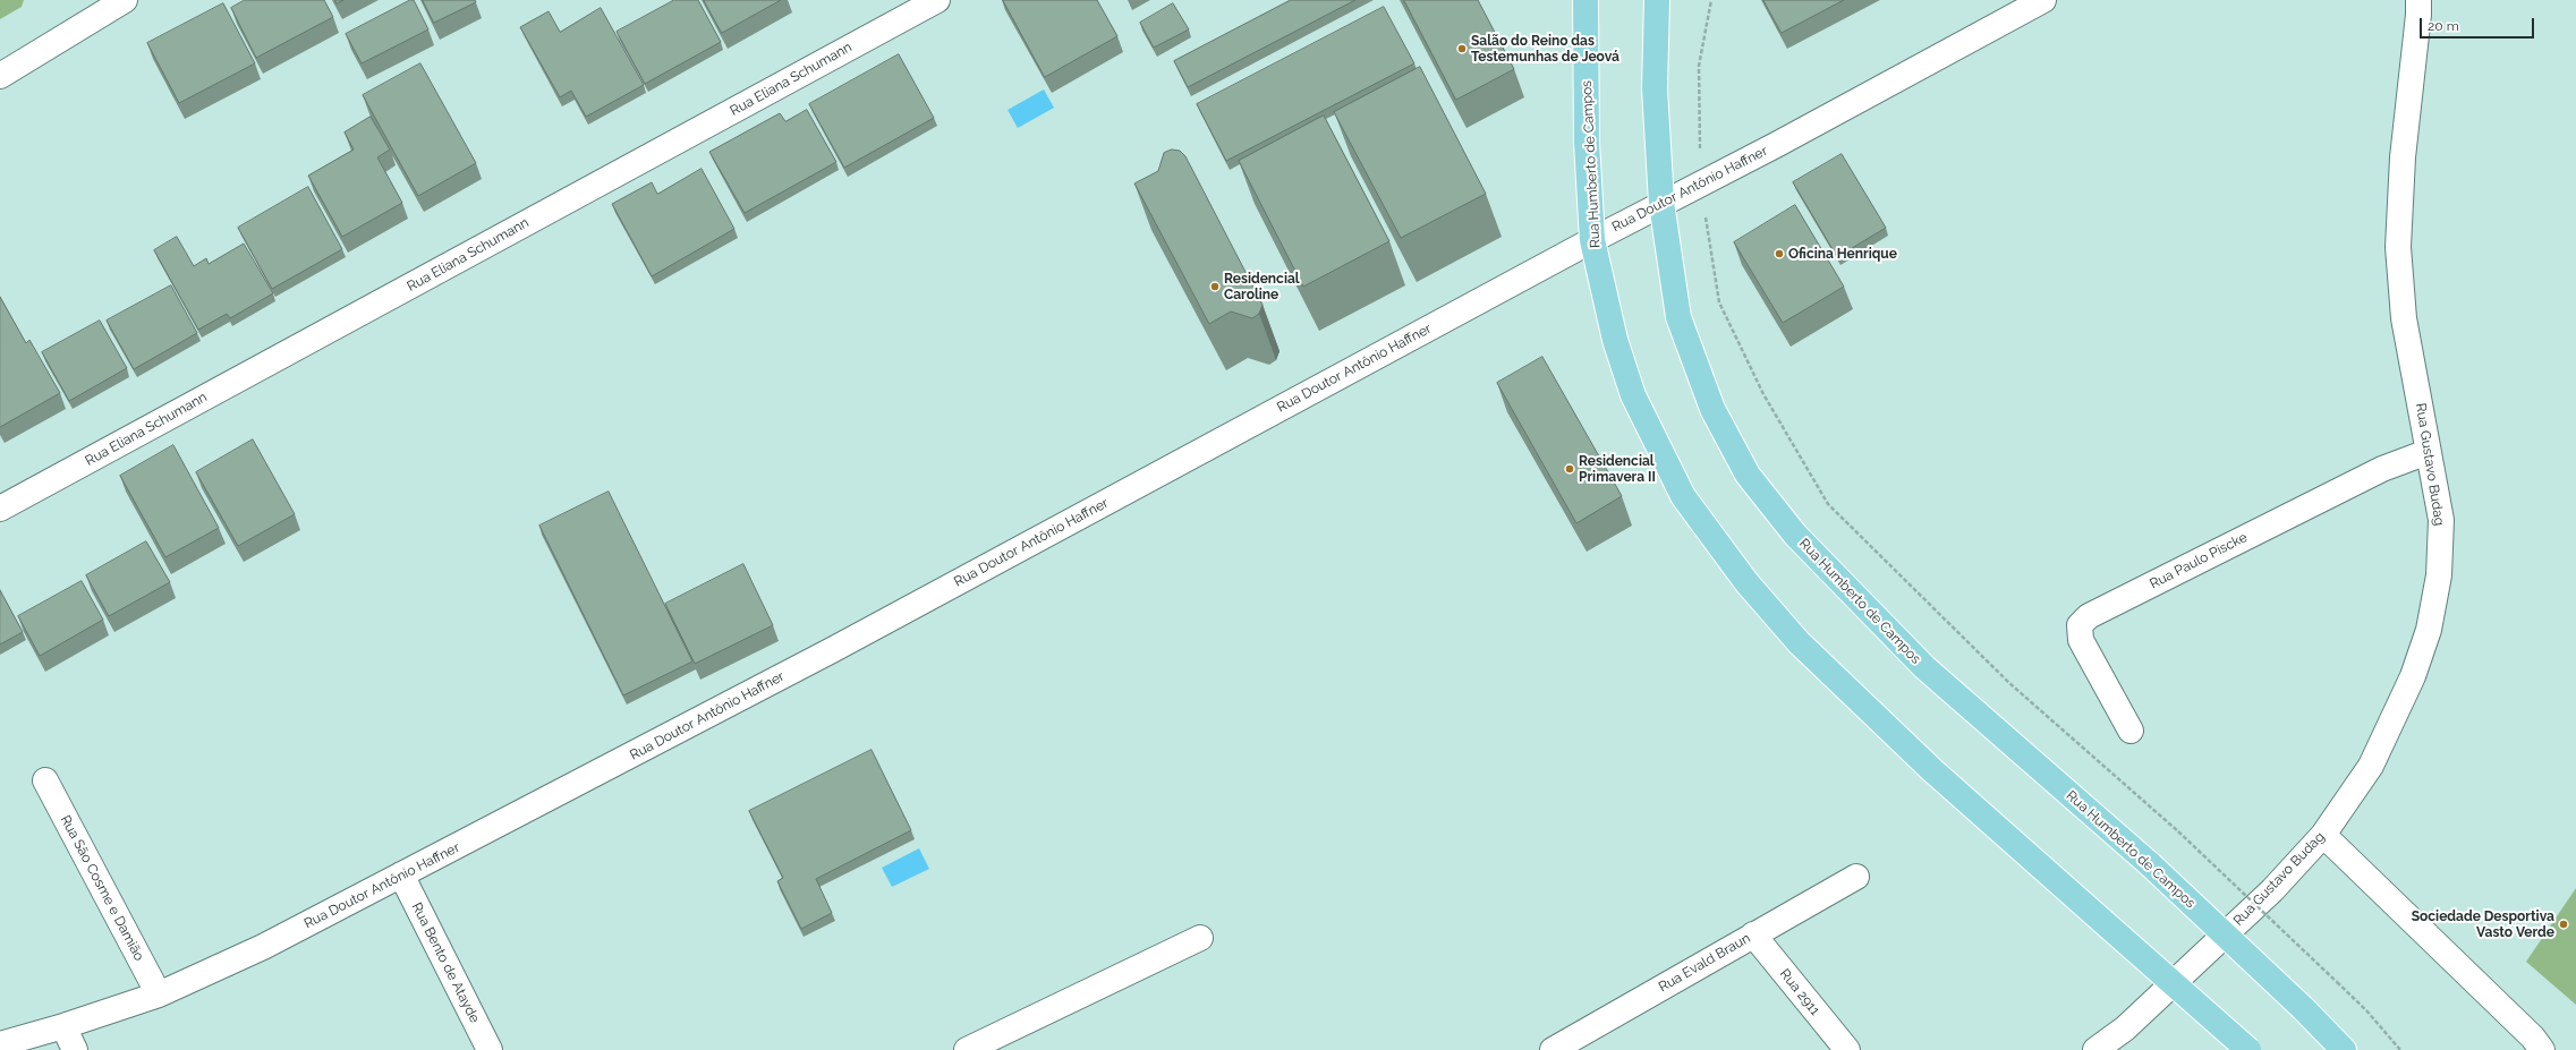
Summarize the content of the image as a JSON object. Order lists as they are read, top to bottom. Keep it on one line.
{"streets":{"main road":["Rua Humberto de Campos"],"street":["Rua Eliana Schumann","Rua Doutor Antônio Haffner","Rua Gustavo Budag","Rua Paulo Piscke","Rua São Cosme e Damião","Rua Bento de Atayde","Rua Evald Braun","Rua 2911"]},"crossings":[["Rua Humberto de Campos","Rua Doutor Antônio Haffner"],["Rua Doutor Antônio Haffner","Rua São Cosme e Damião"],["Rua Doutor Antônio Haffner","Rua Bento de Atayde"],["Rua Gustavo Budag","Rua Paulo Piscke"],["Rua Evald Braun","Rua 2911"]],"places":["Salão do Reino das Testemunhas de Jeová","Oficina Henrique","Residencial Caroline","Residencial Primavera II","Sociedade Desportiva Vasto Verde"],"scale_bar":"20 m"}
